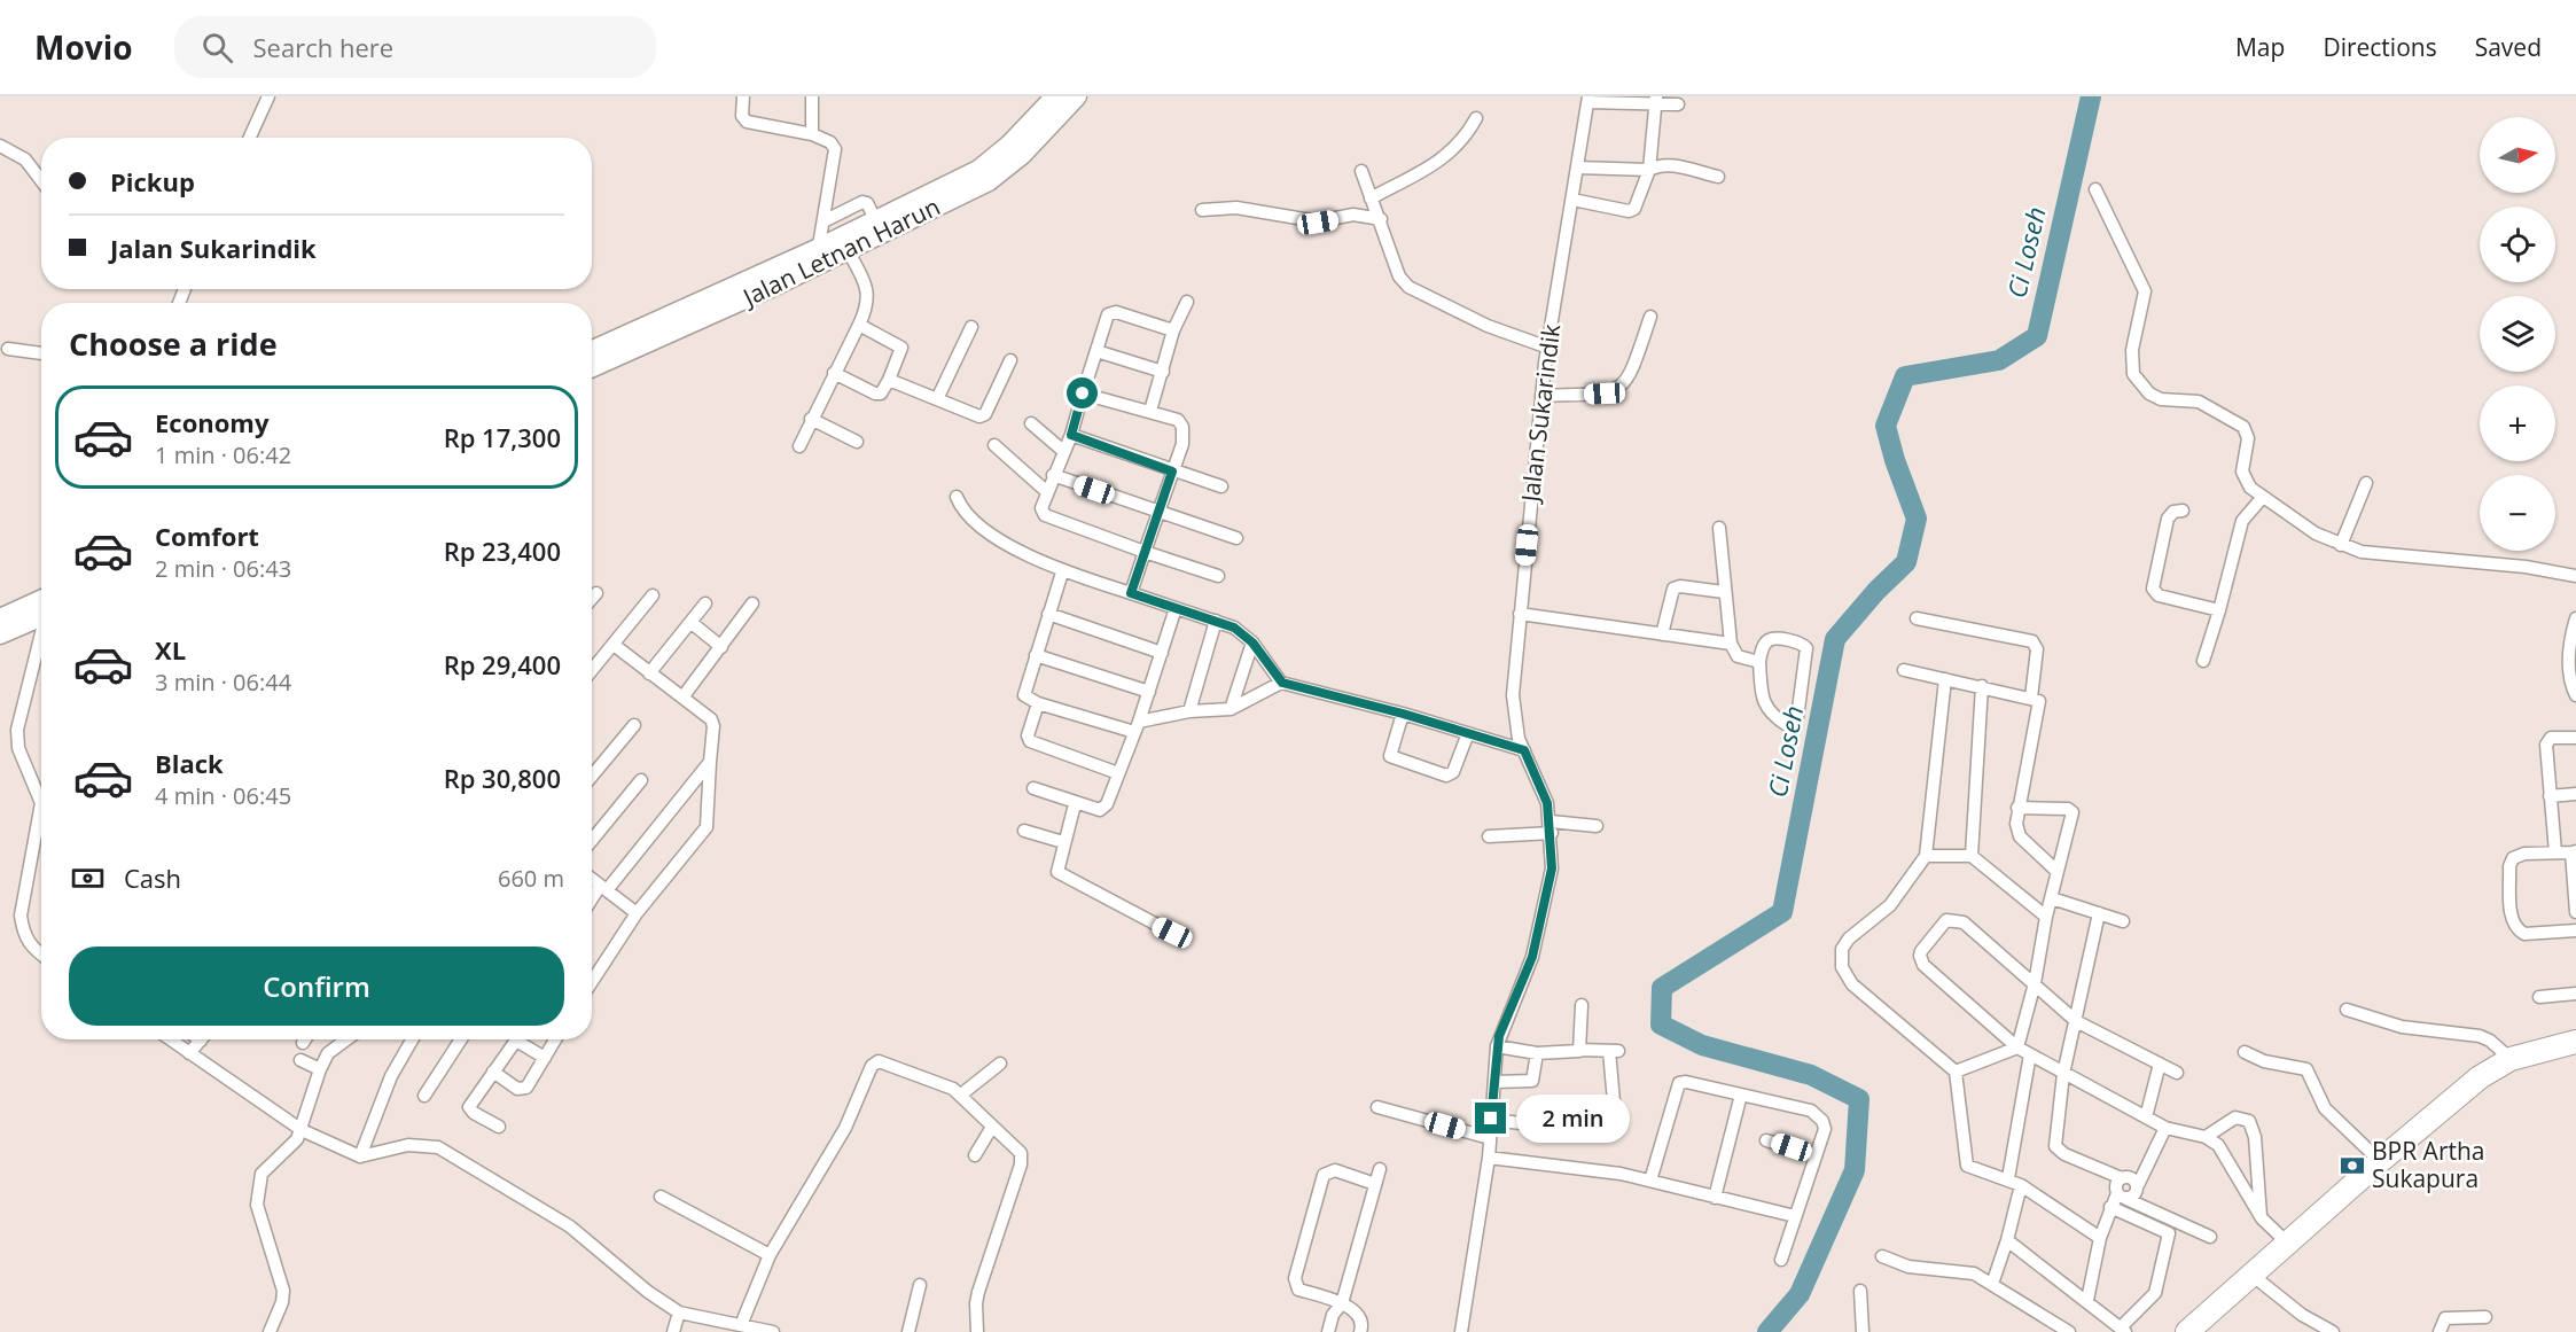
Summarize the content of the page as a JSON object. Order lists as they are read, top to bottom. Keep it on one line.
{"streets":{"main road":["Jalan Letnan Harun"],"street":["Jalan Sukarindik"]},"water":["Ci Loseh"],"places":{"bank":["BPR Artha Sukapura"]},"north":"right","page":{"header":"Movio","search":"Search here","nav":["Map","Directions","Saved"],"map_buttons":["+","−"],"banner":["Pickup","Jalan Sukarindik"],"heading":"Choose a ride","list":[{"name":"Economy","note":"1 min · 06:42","value":"Rp 17,300"},{"name":"Comfort","note":"2 min · 06:43","value":"Rp 23,400"},{"name":"XL","note":"3 min · 06:44","value":"Rp 29,400"},{"name":"Black","note":"4 min · 06:45","value":"Rp 30,800"}],"pay":["Cash","660 m"],"buttons":"Confirm","bubble":"2 min"}}
